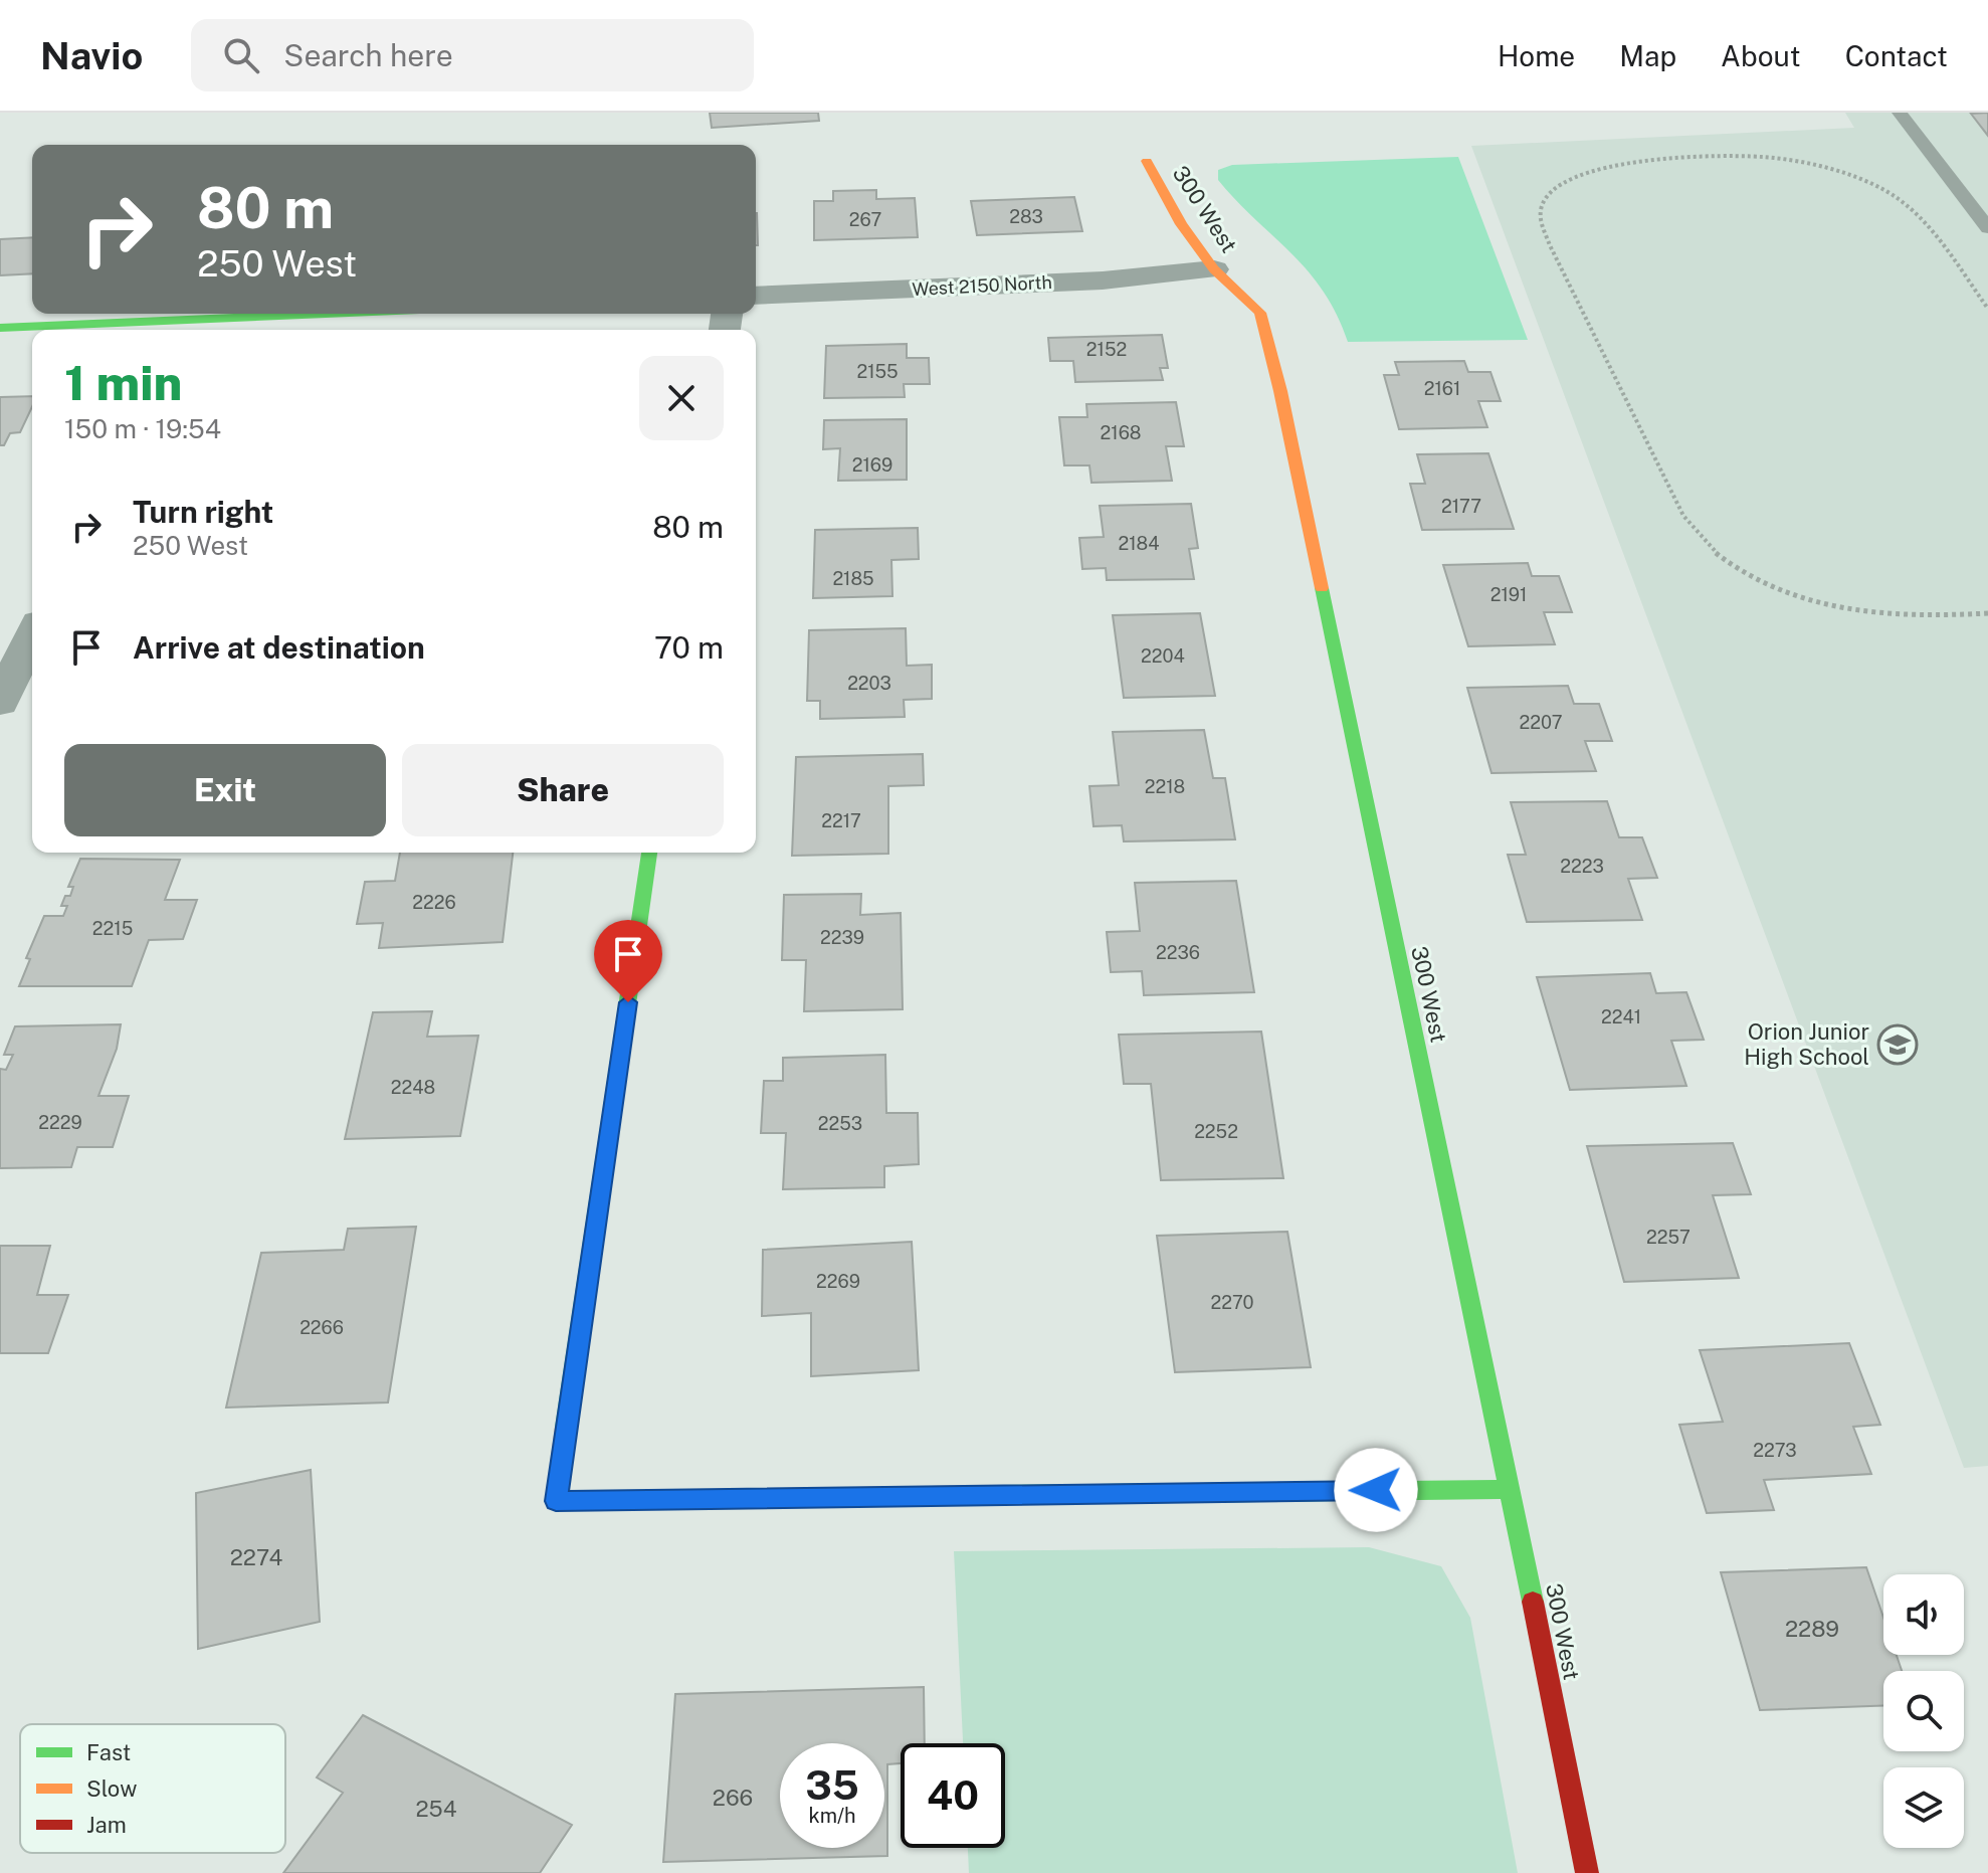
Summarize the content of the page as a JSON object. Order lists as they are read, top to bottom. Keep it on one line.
{"streets":{"street":["300 West","West 2150 North"]},"crossings":[["300 West","West 2150 North"]],"places":{"school or university":["Orion Junior High School"]},"house_numbers":["283","267","2152","2155","2161","2168","2169","2177","2184","2185","2191","2204","2203","2207","2218","2217","2223","2226","2215","2239","2236","2241","2248","2229","2253","2252","2257","2269","2270","2266","2273","2274","2289","266","254"],"legend":["Fast","Slow","Jam"],"page":{"header":"Navio","search":"Search here","nav":["Home","Map","About","Contact"],"turn":["80 m","250 West"],"heading":["1 min","150 m · 19:54"],"list":[{"name":"Turn right","note":"250 West","value":"80 m"},{"name":"Arrive at destination","value":"70 m"}],"buttons":["Exit","Share"],"speed":"35 km/h","limit":"40"}}
